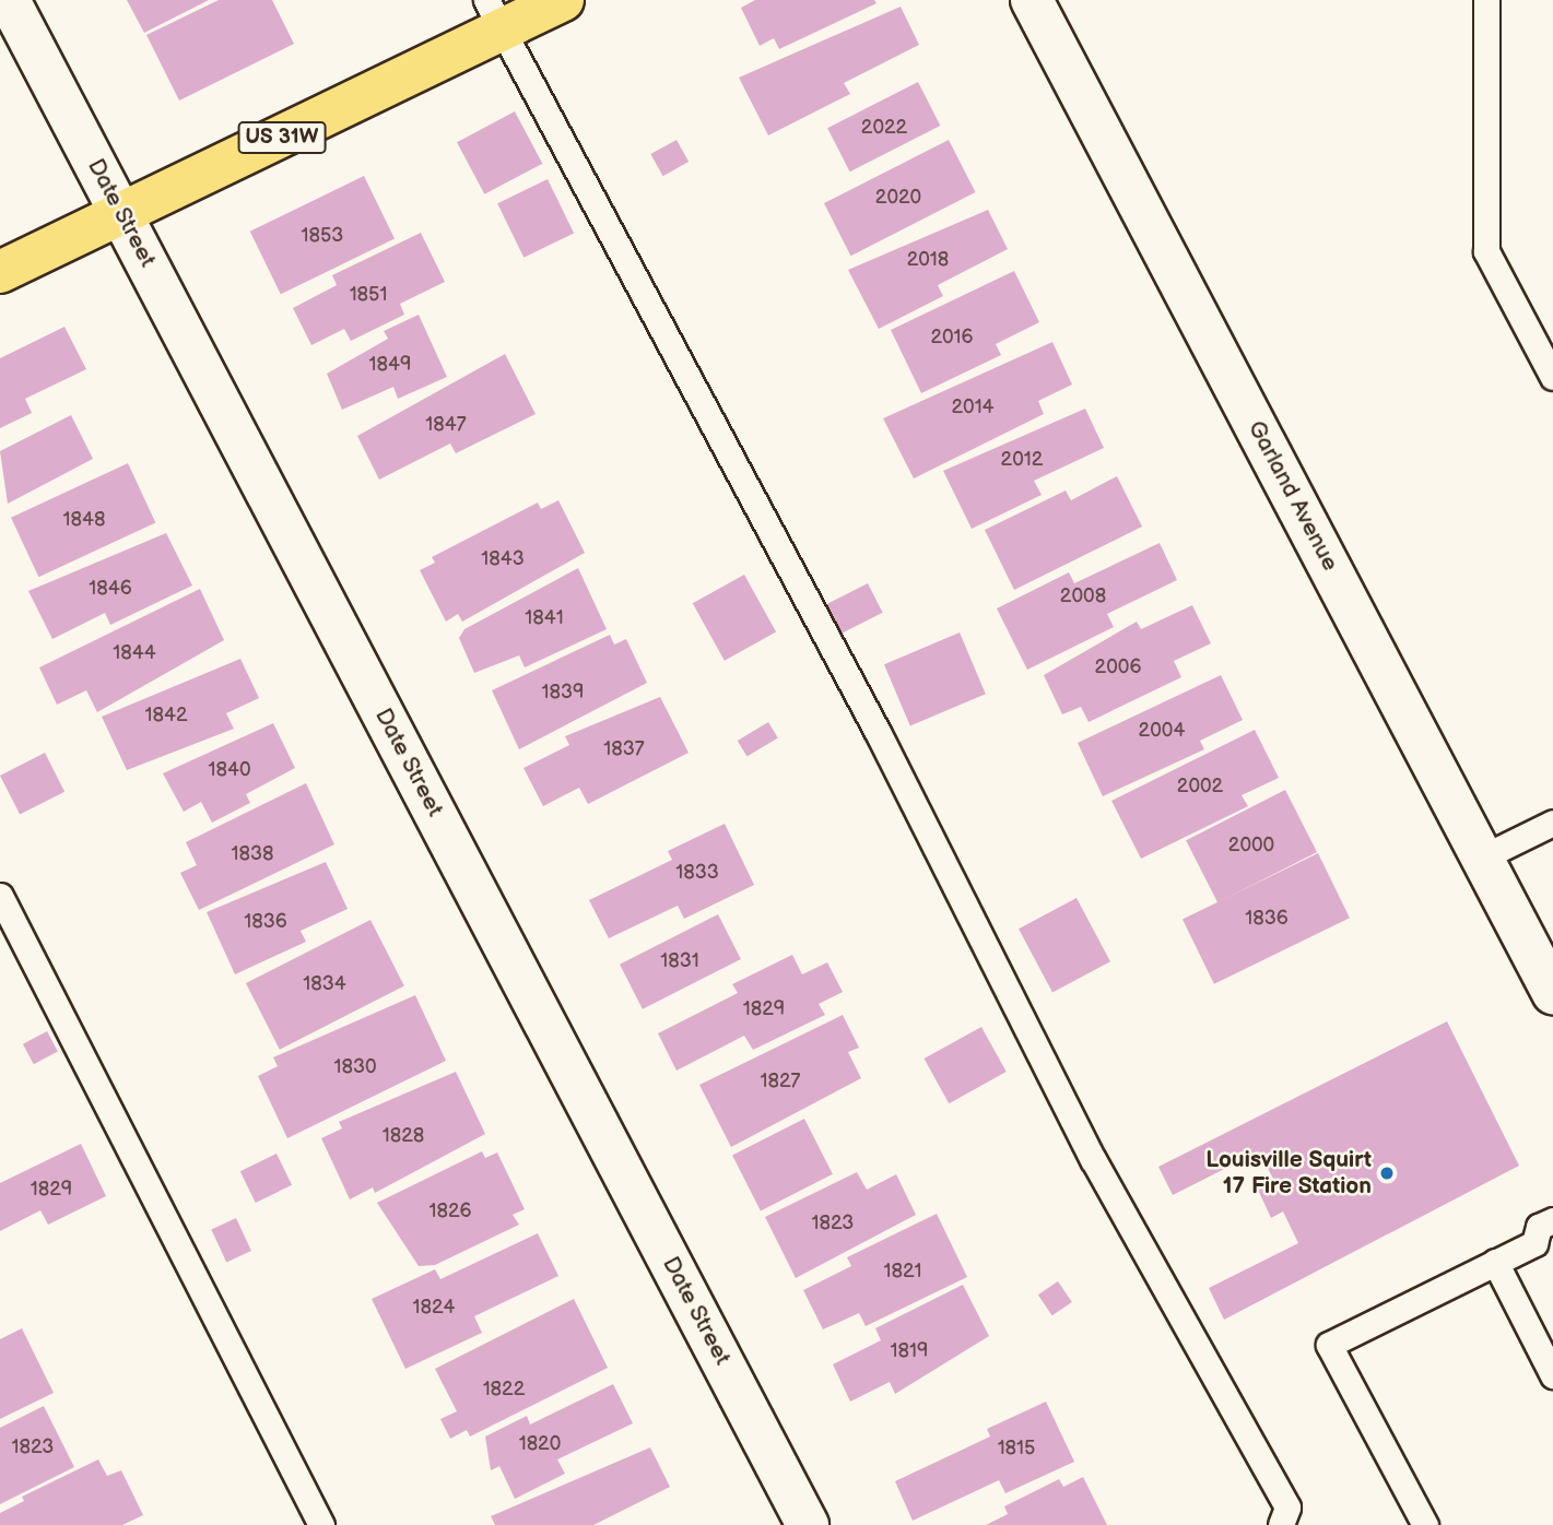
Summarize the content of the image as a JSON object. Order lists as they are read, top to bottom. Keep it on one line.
{"streets":{"main road":["US 31W"],"street":["Date Street","Garland Avenue"]},"crossings":[["US 31W","Date Street"]],"places":["Louisville Squirt 17 Fire Station"],"house_numbers":["2022","2020","1853","2018","1851","2016","1849","2014","1847","2012","1848","1843","1846","2008","1841","1844","2006","1839","1842","2004","1837","1840","2002","2000","1838","1833","1836","1836","1831","1834","1829","1830","1827","1828","1829","1826","1823","1821","1824","1819","1822","1820","1823","1815"]}
